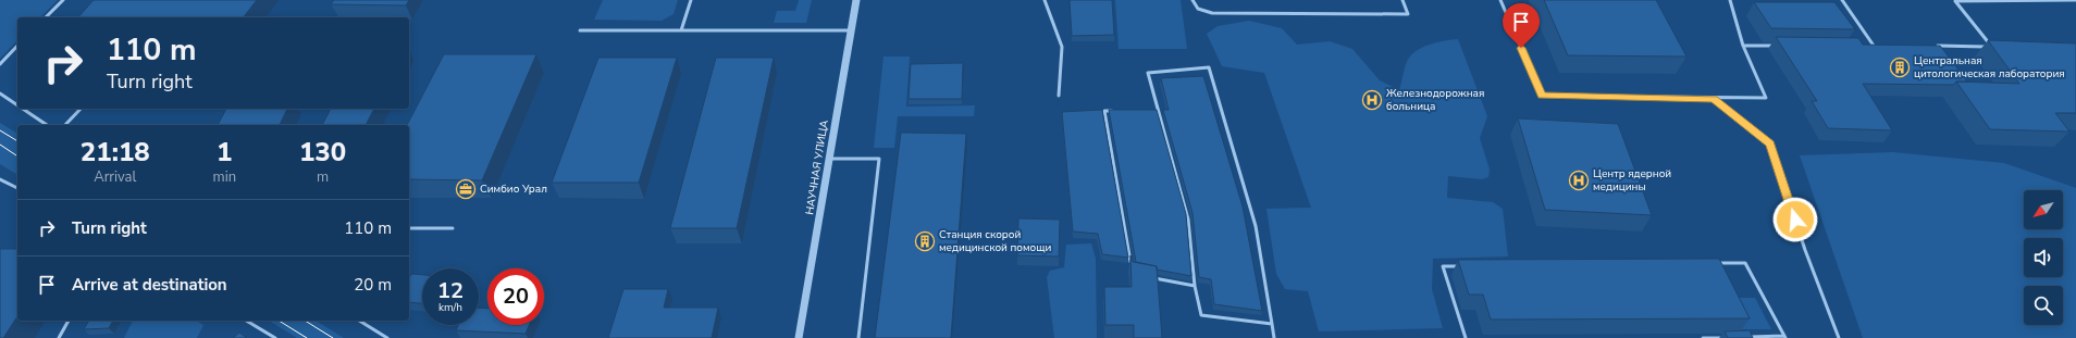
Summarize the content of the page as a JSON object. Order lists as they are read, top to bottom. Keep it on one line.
{"streets":{"street":["НАУЧНАЯ УЛИЦА"]},"places":{"building":["Центральная цитологическая лаборатория","Станция скорой медицинской помощи"],"hospital":["Железнодорожная больница","Центр ядерной медицины"],"office":["Симбио Урал"]},"north":"bottom left","page":{"turn":["110 m","Turn right"],"eta":["21:18","Arrival","1","min","130","m"],"list":[{"name":"Turn right","value":"110 m"},{"name":"Arrive at destination","value":"20 m"}],"speed":"12 km/h","limit":"20"}}
